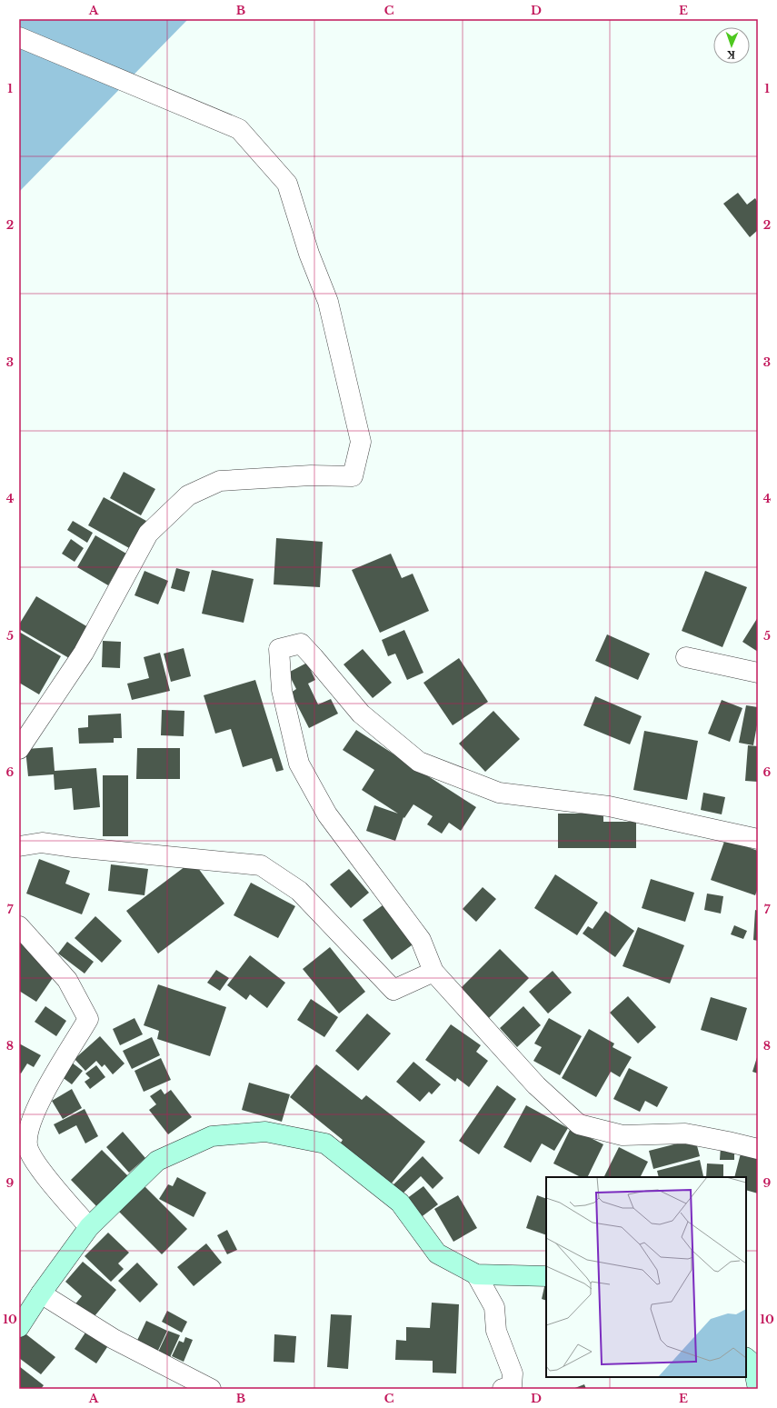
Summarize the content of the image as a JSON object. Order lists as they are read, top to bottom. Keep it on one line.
{"north":"bottom","grid":{"columns":["A","B","C","D","E"],"rows":["1","2","3","4","5","6","7","8","9","10"]}}
